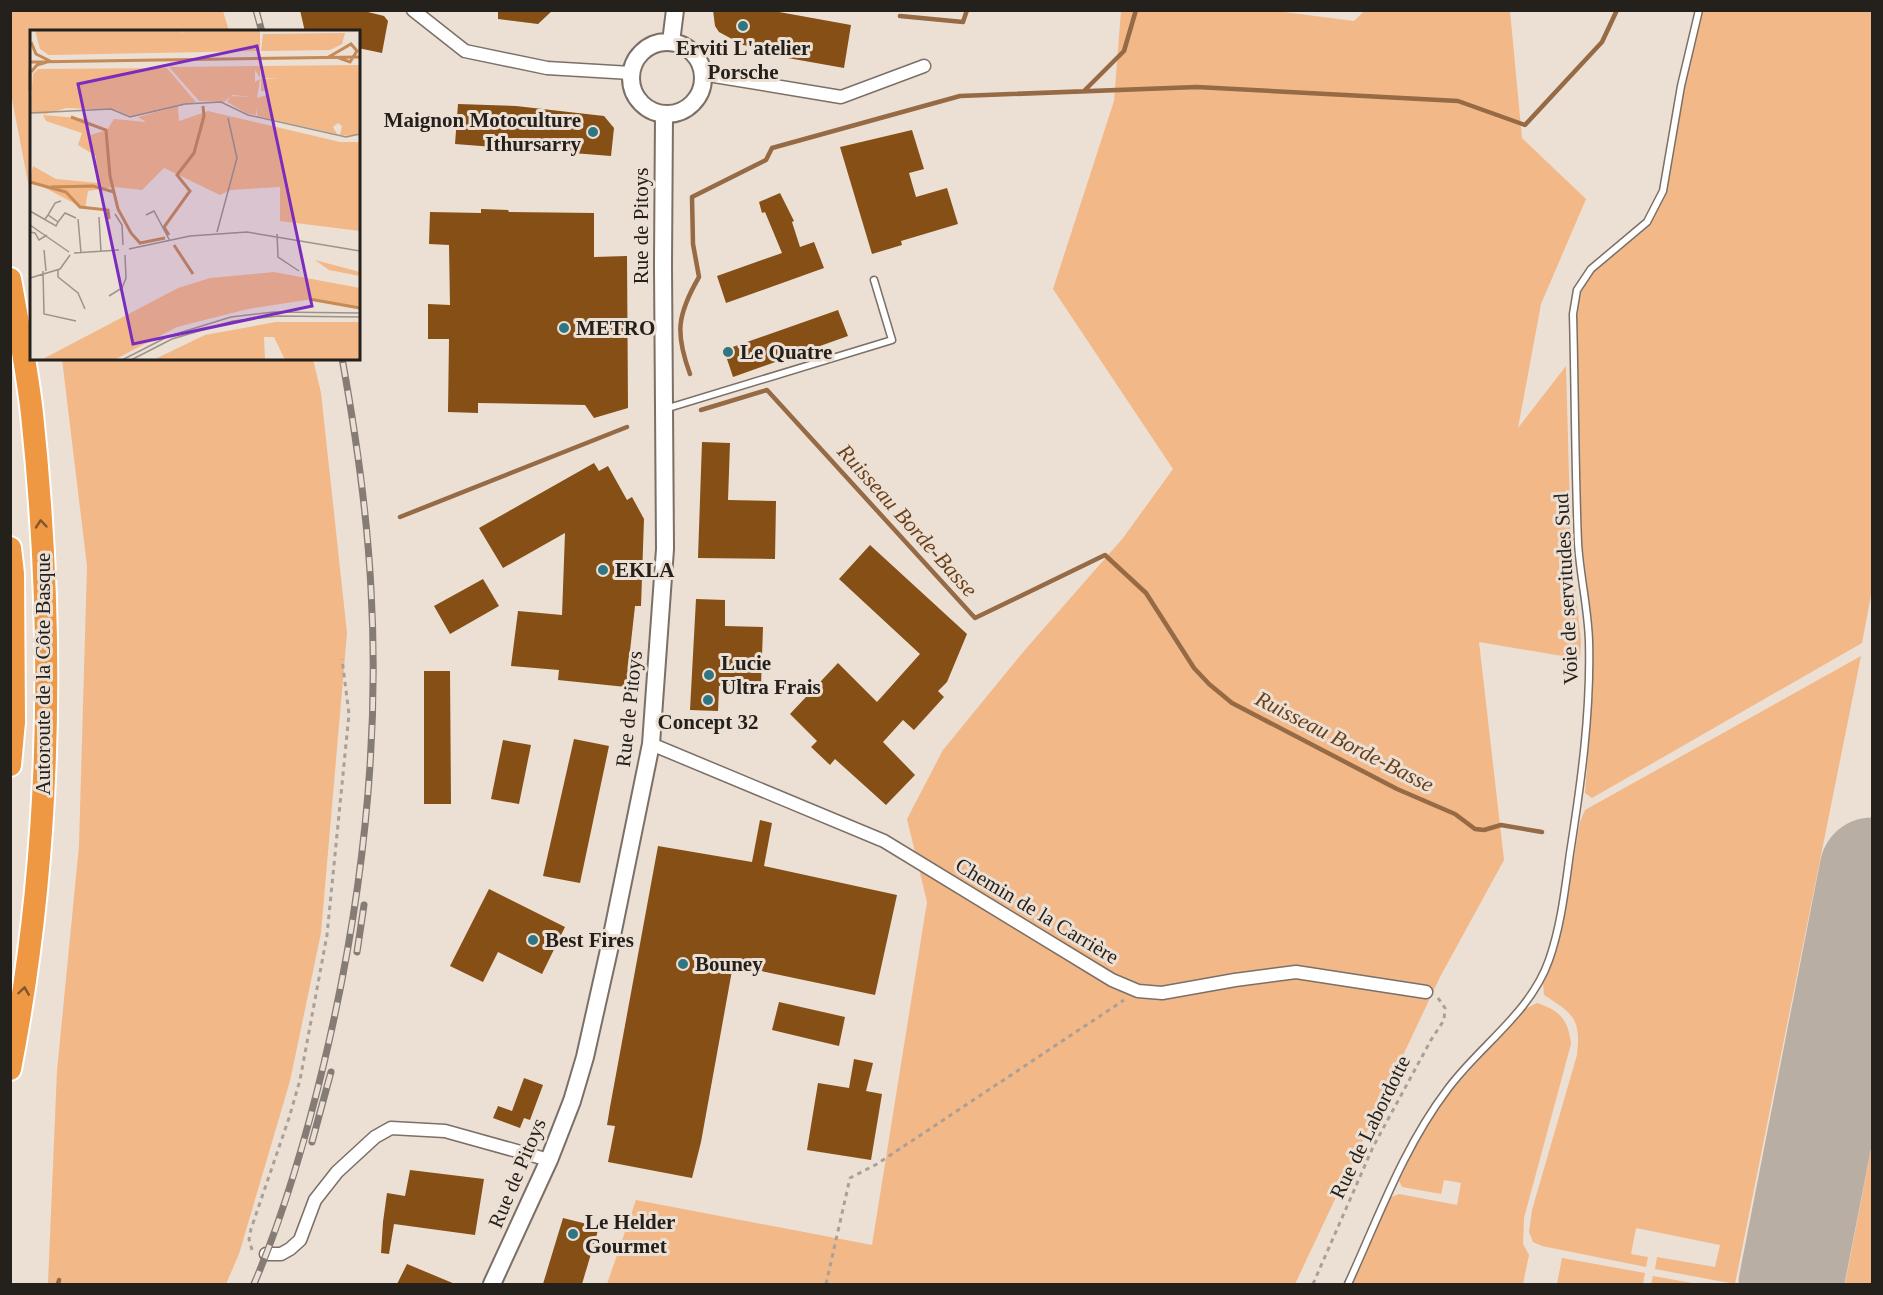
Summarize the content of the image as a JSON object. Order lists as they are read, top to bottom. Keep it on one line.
{"streets":{"highway":["Autoroute de la Côte Basque"],"street":["Rue de Pitoys","Chemin de la Carrière"],"lane":["Voie de servitudes Sud"],"path":["Rue de Labordotte"]},"crossings":[["Rue de Pitoys","Chemin de la Carrière"],["Chemin de la Carrière","Rue de Labordotte"]],"one_way":["Autoroute de la Côte Basque"],"water":["Ruisseau Borde-Basse"],"places":["Erviti L'atelier Porsche","Maignon Motoculture Ithursarry","METRO","Le Quatre","EKLA","Lucie Ultra Frais","Concept 32","Best Fires","Bouney","Le Helder Gourmet"]}
